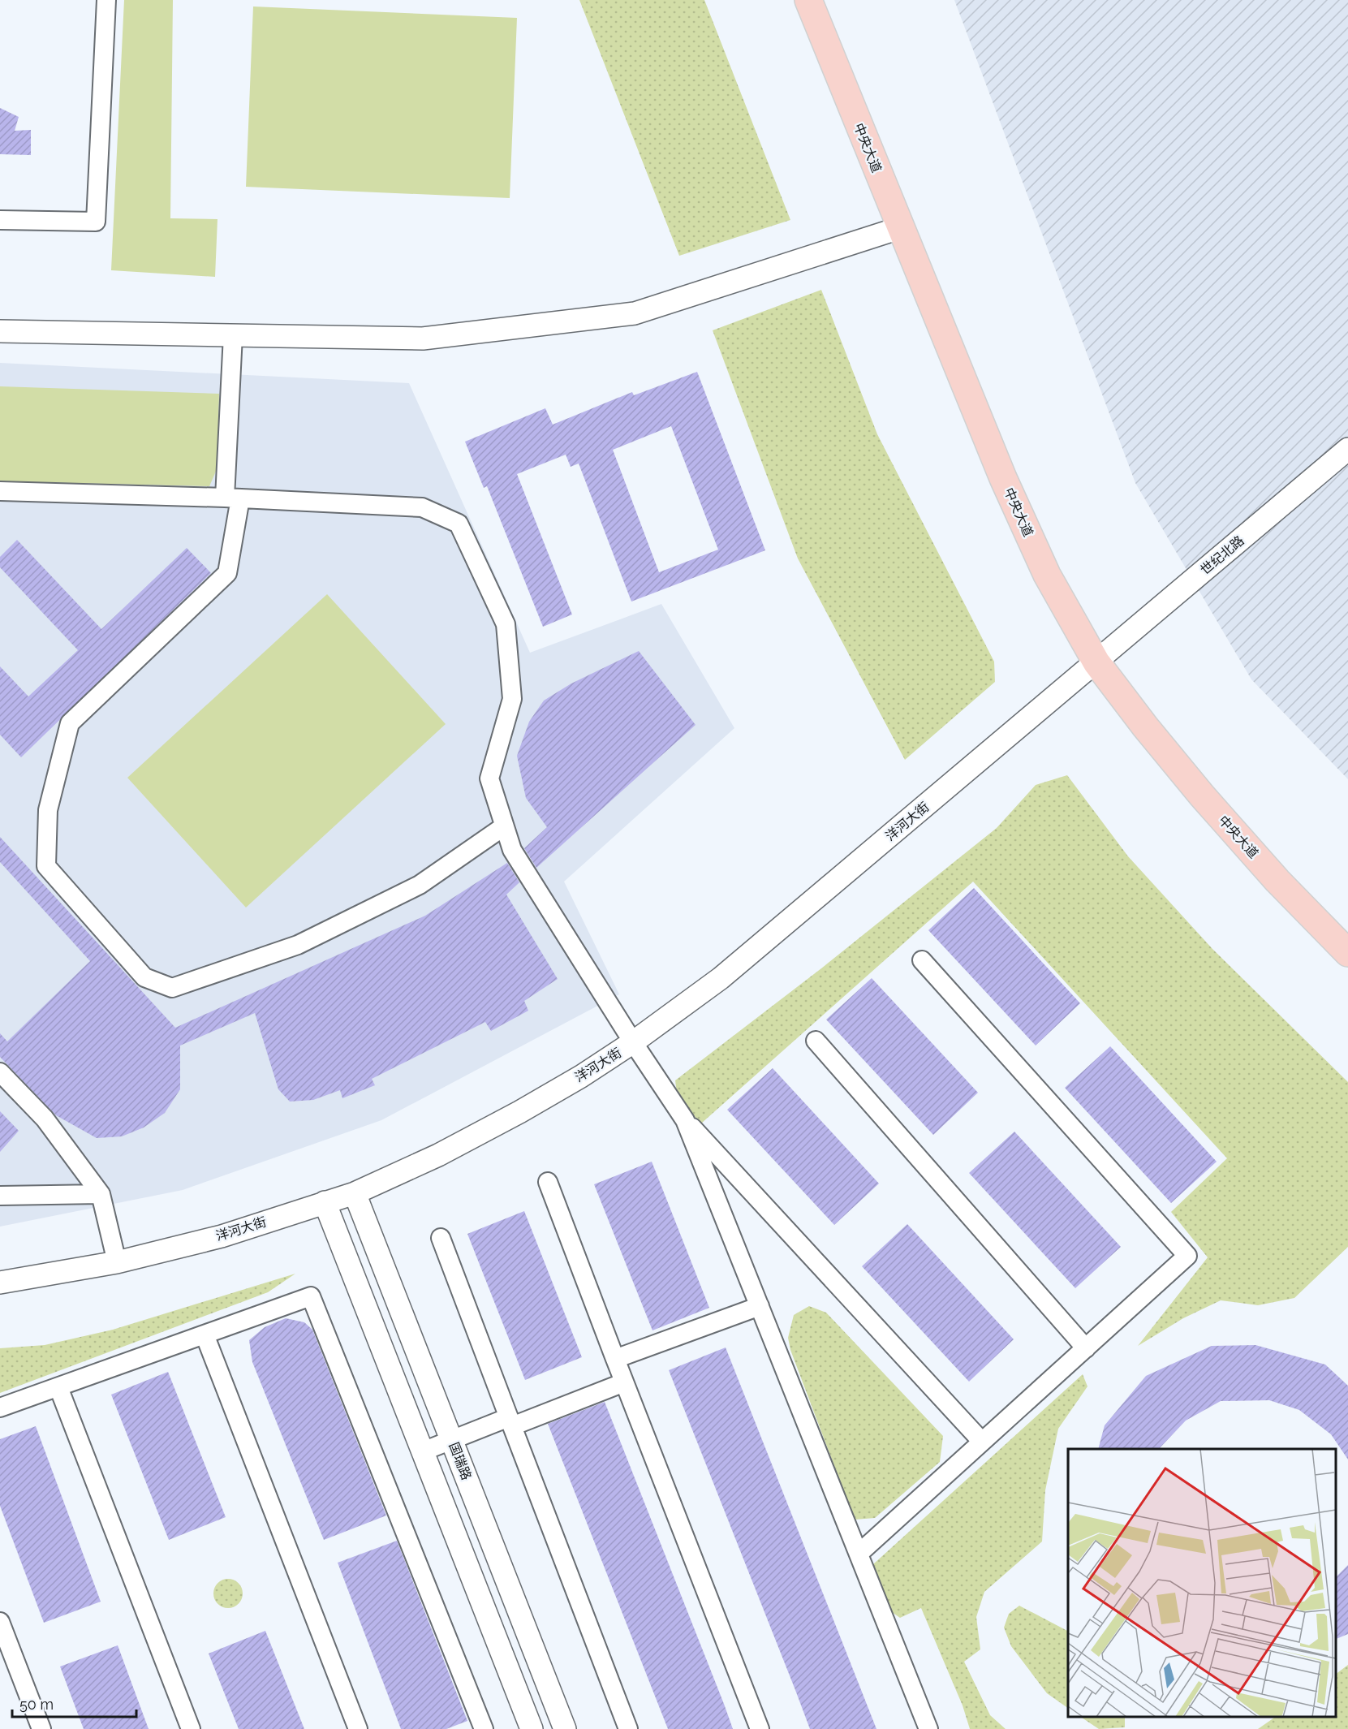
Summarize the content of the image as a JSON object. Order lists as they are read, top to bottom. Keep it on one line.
{"streets":{"main road":["中央大道"],"street":["世纪北路","洋河大街","国瑞路"]},"crossings":[["中央大道","世纪北路"],["中央大道","洋河大街"],["世纪北路","洋河大街"],["洋河大街","国瑞路"]],"scale_bar":"50 m"}
